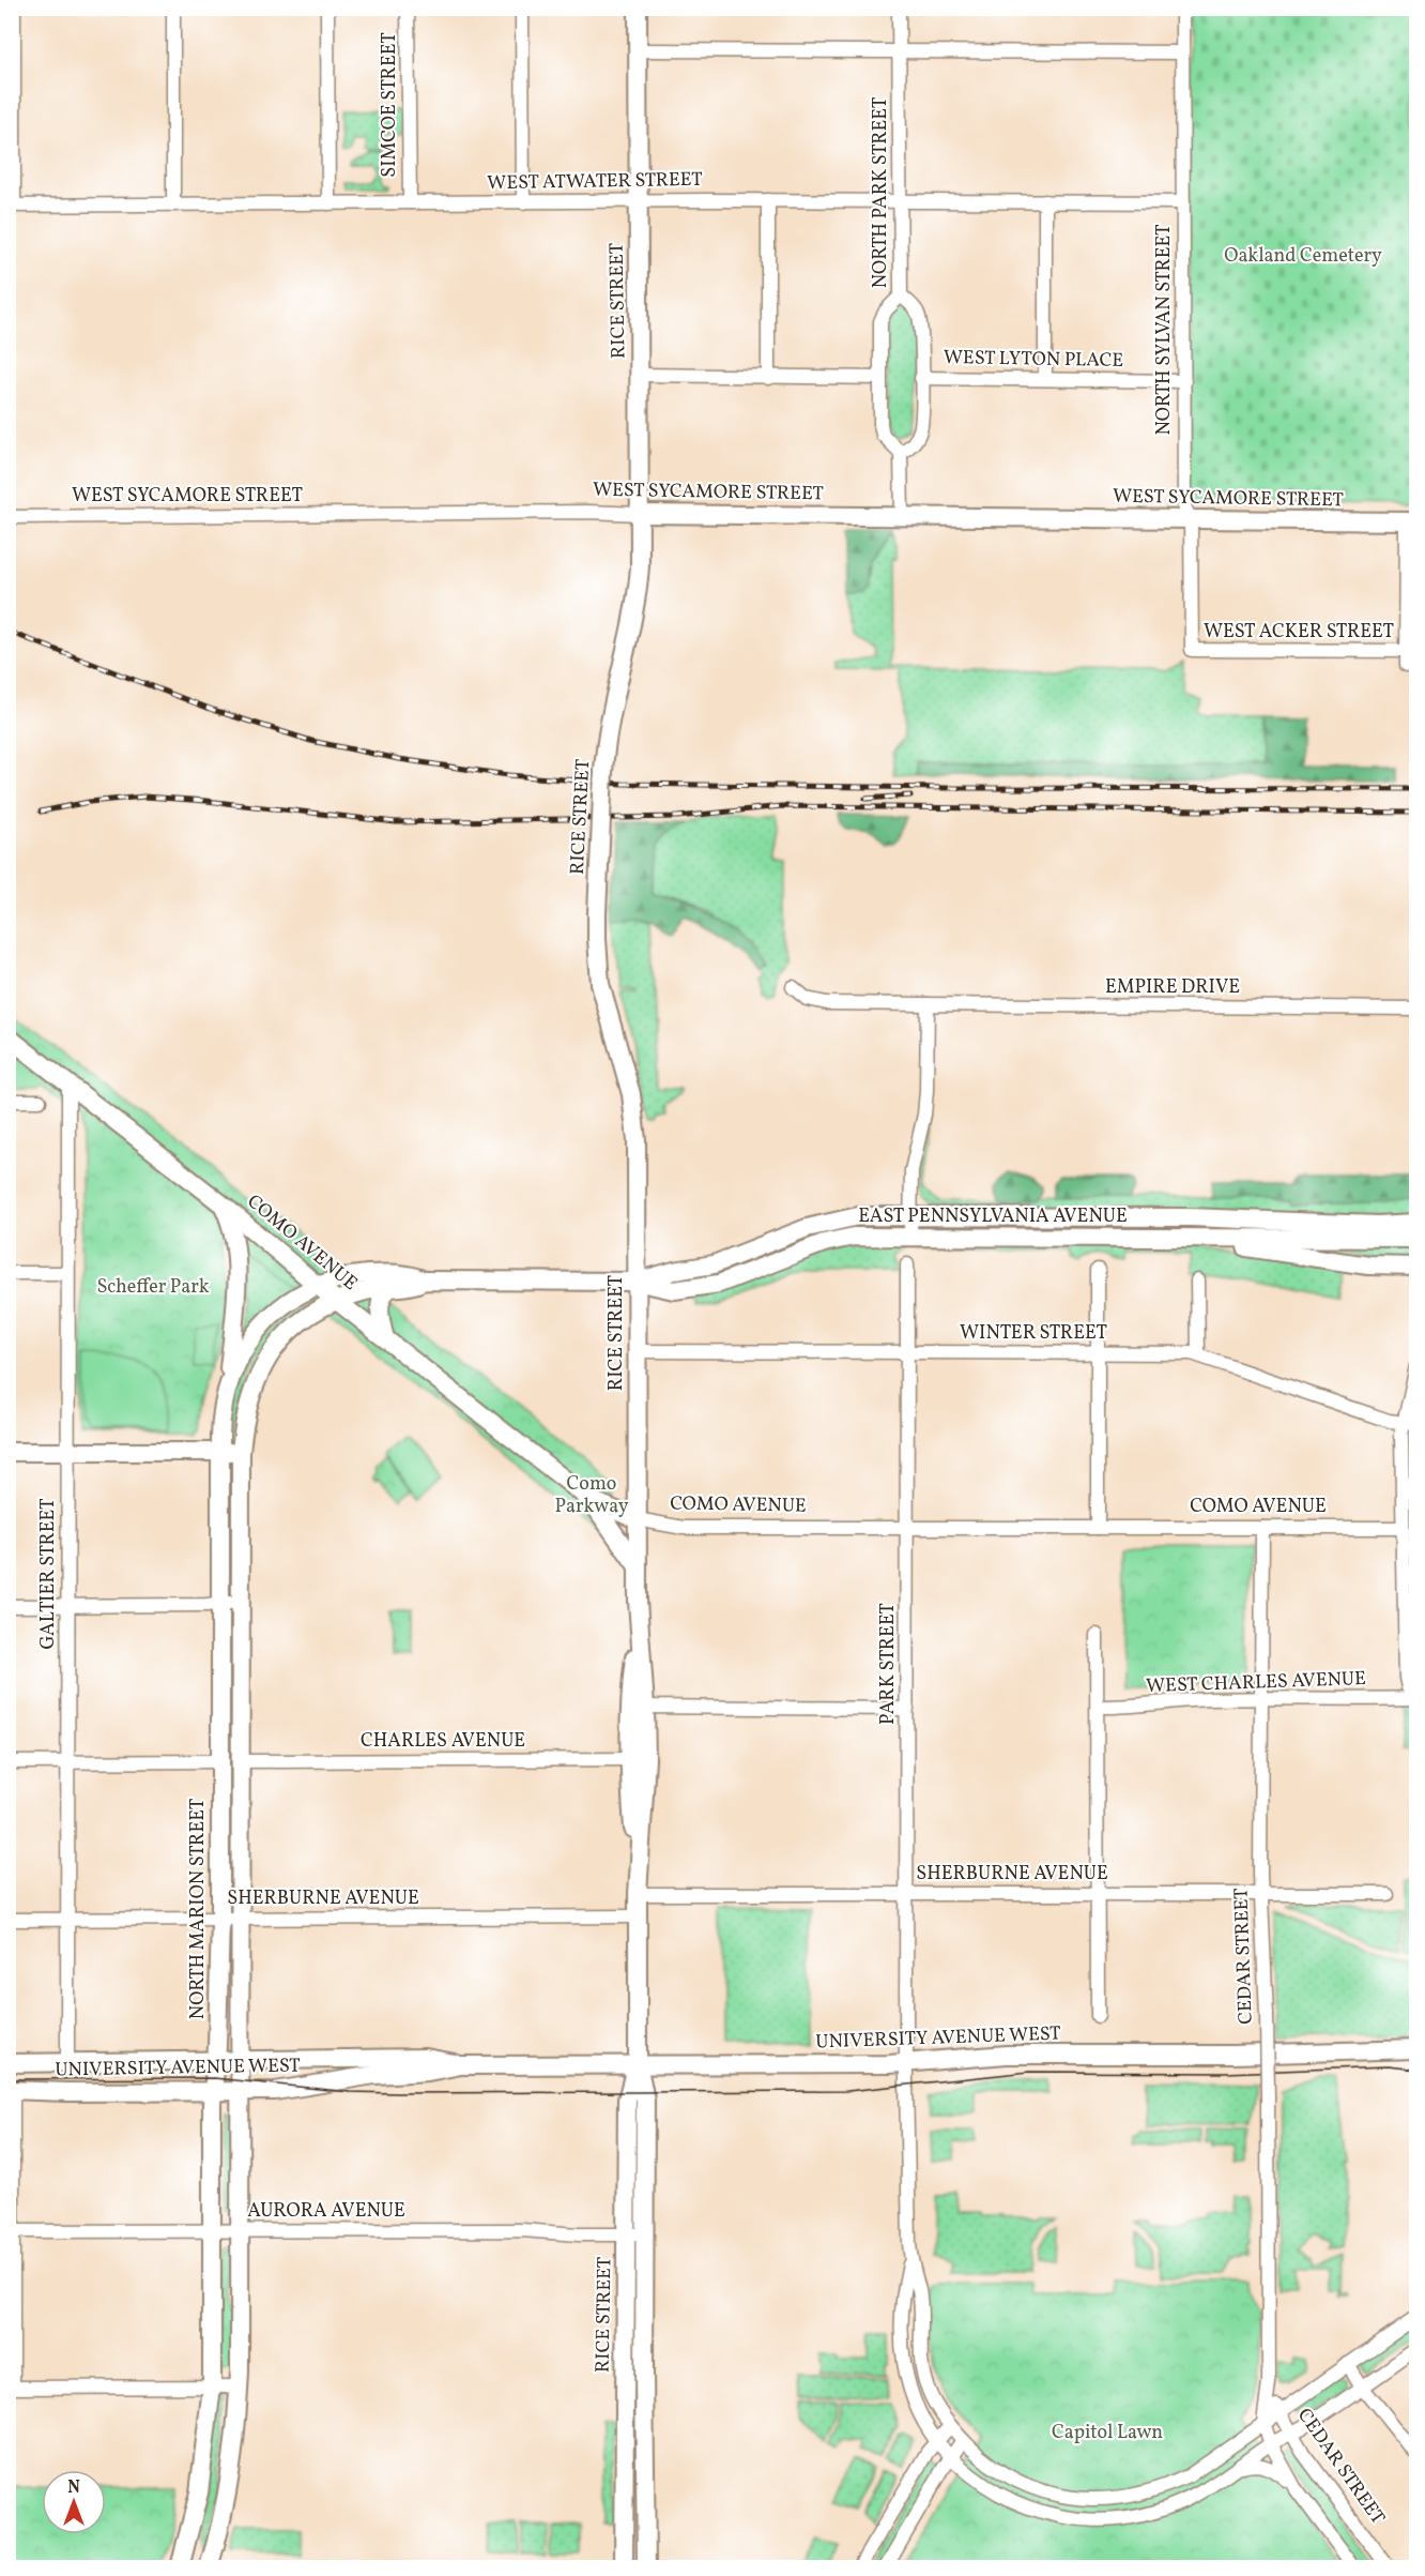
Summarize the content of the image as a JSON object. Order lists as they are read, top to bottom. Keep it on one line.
{"streets":{"main road":["RICE STREET","WEST SYCAMORE STREET","EAST PENNSYLVANIA AVENUE","COMO AVENUE","NORTH MARION STREET","UNIVERSITY AVENUE WEST"],"street":["SIMCOE STREET","WEST ATWATER STREET","NORTH PARK STREET","NORTH SYLVAN STREET","WEST LYTON PLACE","WEST ACKER STREET","EMPIRE DRIVE","WINTER STREET","GALTIER STREET","PARK STREET","WEST CHARLES AVENUE","CHARLES AVENUE","SHERBURNE AVENUE","CEDAR STREET","AURORA AVENUE"]},"crossings":[["SIMCOE STREET","WEST ATWATER STREET"],["WEST ATWATER STREET","NORTH PARK STREET"],["WEST ATWATER STREET","RICE STREET"],["WEST ATWATER STREET","NORTH SYLVAN STREET"],["RICE STREET","WEST SYCAMORE STREET"],["RICE STREET","EAST PENNSYLVANIA AVENUE"],["RICE STREET","COMO AVENUE"],["RICE STREET","WINTER STREET"],["RICE STREET","CHARLES AVENUE"],["RICE STREET","SHERBURNE AVENUE"],["RICE STREET","UNIVERSITY AVENUE WEST"],["RICE STREET","AURORA AVENUE"],["NORTH SYLVAN STREET","WEST LYTON PLACE"],["NORTH SYLVAN STREET","WEST SYCAMORE STREET"],["NORTH SYLVAN STREET","WEST ACKER STREET"],["COMO AVENUE","GALTIER STREET"],["COMO AVENUE","PARK STREET"],["COMO AVENUE","NORTH MARION STREET"],["COMO AVENUE","CEDAR STREET"],["WINTER STREET","PARK STREET"],["GALTIER STREET","SHERBURNE AVENUE"],["GALTIER STREET","UNIVERSITY AVENUE WEST"],["PARK STREET","SHERBURNE AVENUE"],["PARK STREET","UNIVERSITY AVENUE WEST"],["WEST CHARLES AVENUE","CEDAR STREET"],["SHERBURNE AVENUE","NORTH MARION STREET"],["SHERBURNE AVENUE","CEDAR STREET"],["NORTH MARION STREET","UNIVERSITY AVENUE WEST"],["NORTH MARION STREET","AURORA AVENUE"]],"parks":["Oakland Cemetery","Scheffer Park","Como Parkway","Capitol Lawn"],"north":"top"}
